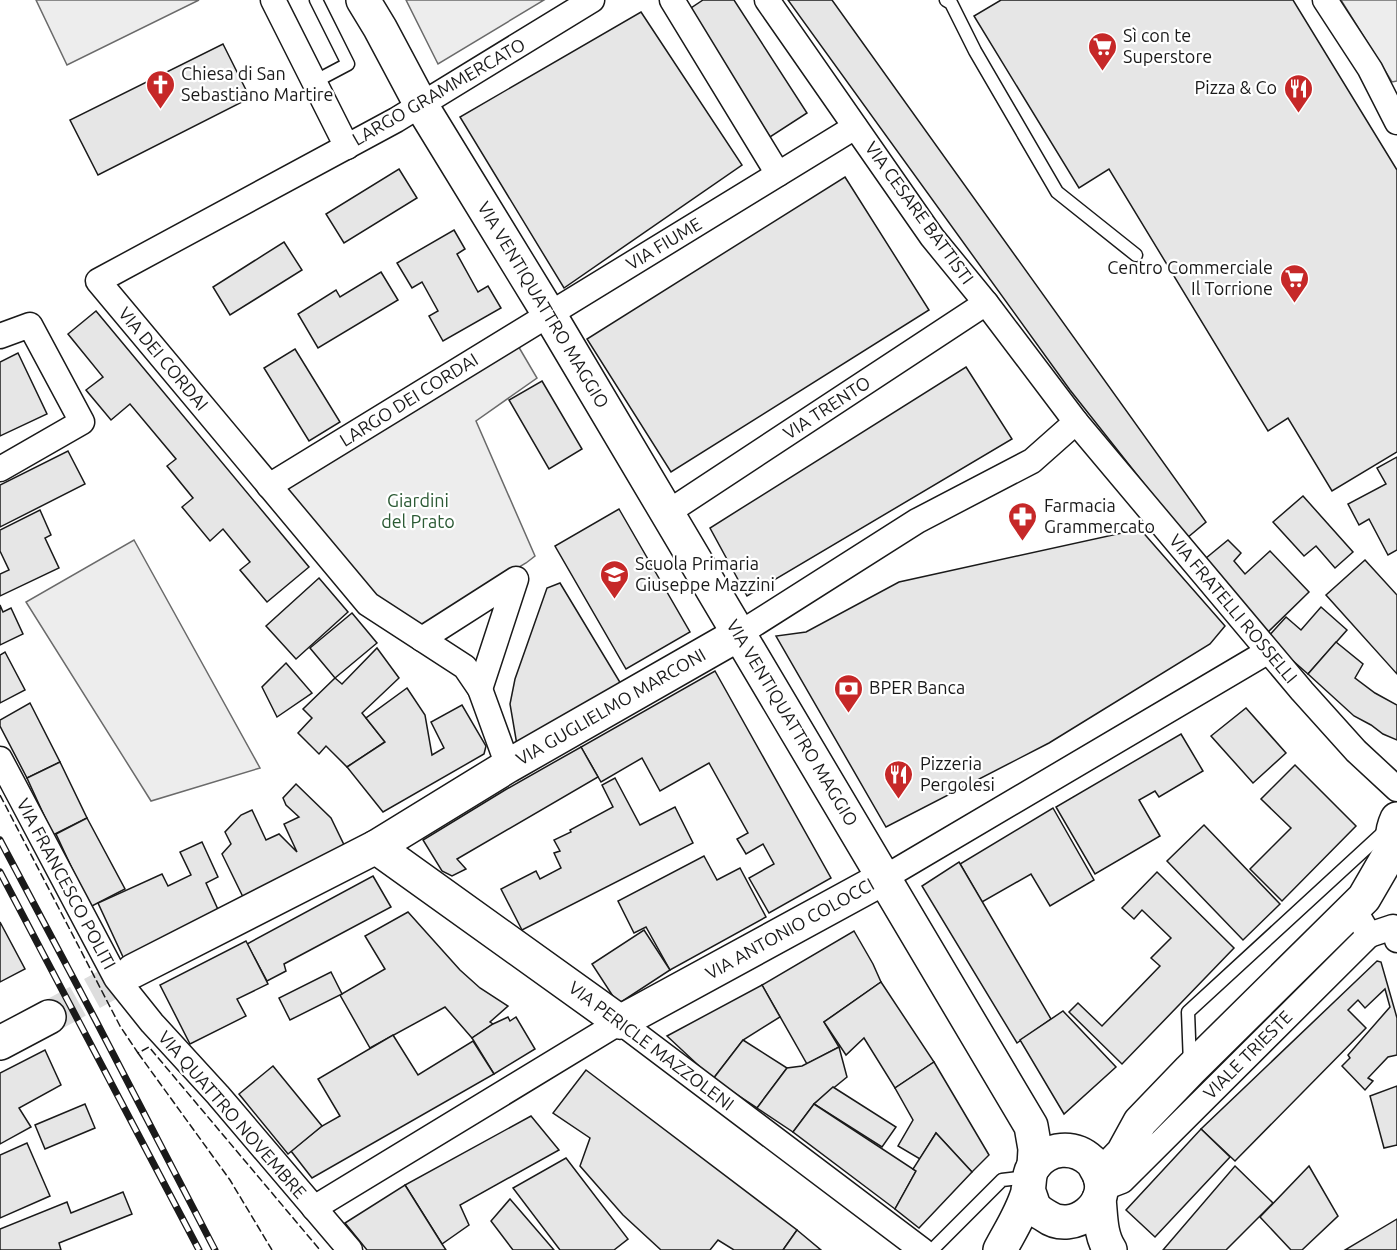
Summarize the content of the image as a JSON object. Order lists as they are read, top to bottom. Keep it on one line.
{"streets":{"street":["LARGO GRAMMERCATO","VIA CESARE BATTISTI","VIA FIUME","VIA VENTIQUATTRO MAGGIO","VIA DEI CORDAI","LARGO DEI CORDAI","VIA TRENTO","VIA FRATELLI ROSSELLI","VIA GUGLIELMO MARCONI","VIA FRANCESCO POLITI","VIA ANTONIO COLOCCI","VIA PERICLE MAZZOLENI","VIALE TRIESTE","VIA QUATTRO NOVEMBRE"]},"crossings":[["LARGO GRAMMERCATO","VIA VENTIQUATTRO MAGGIO"],["LARGO GRAMMERCATO","VIA DEI CORDAI"],["VIA CESARE BATTISTI","VIA FIUME"],["VIA CESARE BATTISTI","VIA TRENTO"],["VIA CESARE BATTISTI","VIA FRATELLI ROSSELLI"],["VIA CESARE BATTISTI","VIA GUGLIELMO MARCONI"],["VIA FIUME","VIA VENTIQUATTRO MAGGIO"],["VIA FIUME","LARGO DEI CORDAI"],["VIA VENTIQUATTRO MAGGIO","LARGO DEI CORDAI"],["VIA VENTIQUATTRO MAGGIO","VIA TRENTO"],["VIA VENTIQUATTRO MAGGIO","VIA GUGLIELMO MARCONI"],["VIA VENTIQUATTRO MAGGIO","VIA ANTONIO COLOCCI"],["VIA VENTIQUATTRO MAGGIO","VIALE TRIESTE"],["VIA DEI CORDAI","LARGO DEI CORDAI"],["VIA DEI CORDAI","VIA GUGLIELMO MARCONI"],["VIA FRATELLI ROSSELLI","VIA GUGLIELMO MARCONI"],["VIA FRATELLI ROSSELLI","VIA ANTONIO COLOCCI"],["VIA FRATELLI ROSSELLI","VIALE TRIESTE"],["VIA GUGLIELMO MARCONI","VIA FRANCESCO POLITI"],["VIA GUGLIELMO MARCONI","VIA PERICLE MAZZOLENI"],["VIA GUGLIELMO MARCONI","VIA QUATTRO NOVEMBRE"],["VIA FRANCESCO POLITI","VIA QUATTRO NOVEMBRE"],["VIA ANTONIO COLOCCI","VIA PERICLE MAZZOLENI"],["VIA ANTONIO COLOCCI","VIA QUATTRO NOVEMBRE"]],"parks":["Giardini del Prato"],"places":{"supermarket":["Sì con te Superstore","Centro Commerciale Il Torrione"],"church":["Chiesa di San Sebastiano Martire"],"restaurant":["Pizza & Co","Pizzeria Pergolesi"],"pharmacy":["Farmacia Grammercato"],"school or university":["Scuola Primaria Giuseppe Mazzini"],"bank":["BPER Banca"]}}
